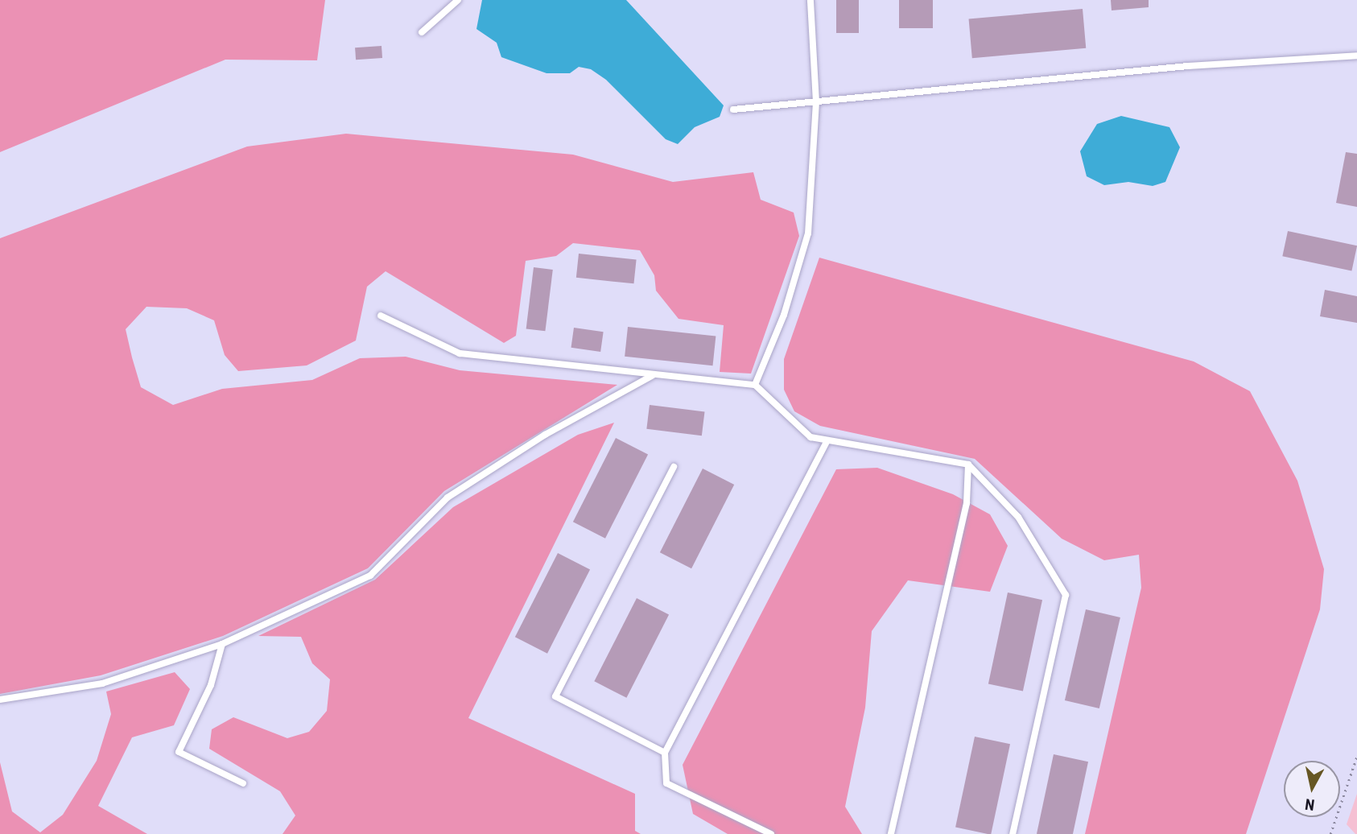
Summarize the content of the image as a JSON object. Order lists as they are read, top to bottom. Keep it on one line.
{"north":"bottom"}
